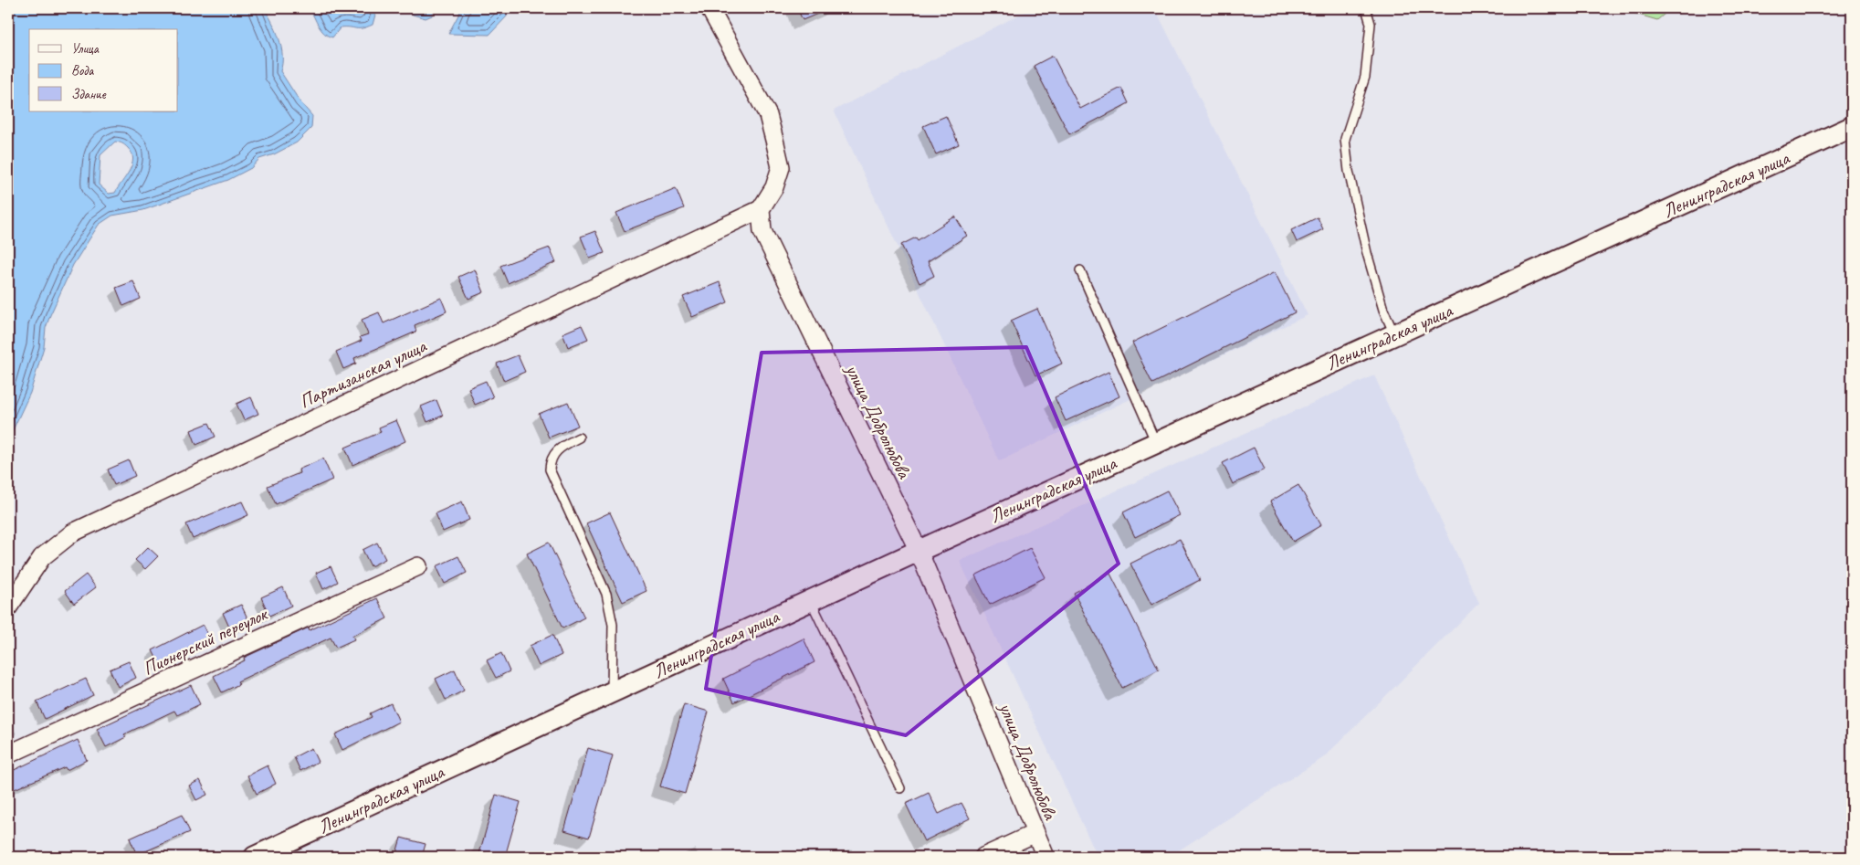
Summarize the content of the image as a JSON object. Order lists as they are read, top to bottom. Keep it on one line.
{"streets":{"street":["Ленинградская улица","Партизанская улица","улица Добролюбова","Пионерский переулок"]},"crossings":[["Ленинградская улица","улица Добролюбова"],["Партизанская улица","улица Добролюбова"]],"legend":["Улица","Вода","Здание"]}
